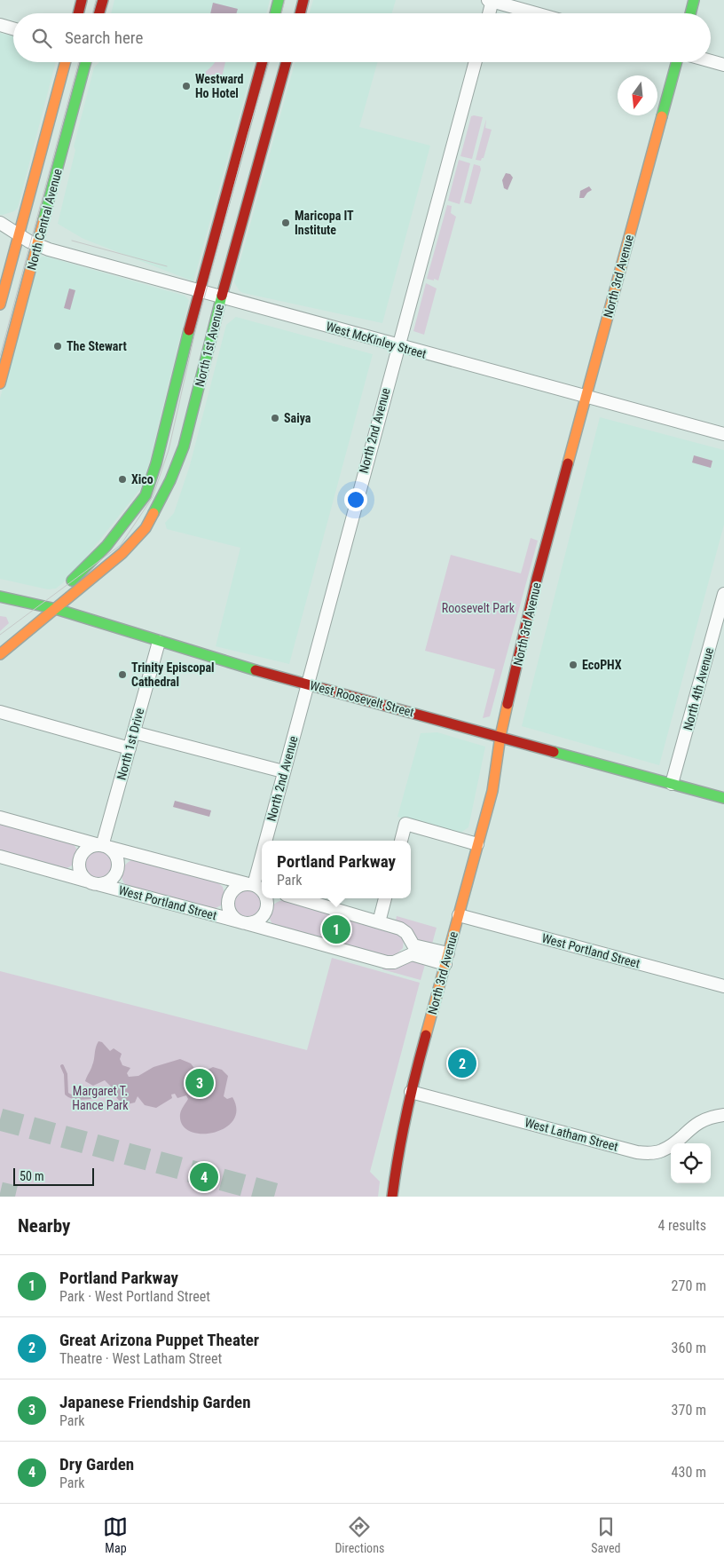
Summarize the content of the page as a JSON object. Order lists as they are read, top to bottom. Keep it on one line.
{"streets":{"main road":["North Central Avenue","North 3rd Avenue","North 1st Avenue","West Roosevelt Street"],"street":["West McKinley Street","North 2nd Avenue","North 4th Avenue","North 1st Drive","West Portland Street","West Latham Street"]},"crossings":[["North Central Avenue","West McKinley Street"],["North 3rd Avenue","West McKinley Street"],["North 3rd Avenue","West Roosevelt Street"],["North 3rd Avenue","West Portland Street"],["North 3rd Avenue","West Latham Street"],["West McKinley Street","North 1st Avenue"],["West McKinley Street","North 2nd Avenue"],["North 1st Avenue","West Roosevelt Street"],["North 2nd Avenue","West Roosevelt Street"],["North 2nd Avenue","West Portland Street"],["North 4th Avenue","West Roosevelt Street"],["West Roosevelt Street","North 1st Drive"],["North 1st Drive","West Portland Street"]],"parks":["Roosevelt Park","Margaret T. Hance Park"],"places":["Westward Ho Hotel","Maricopa IT Institute","The Stewart","Saiya","Xico","EcoPHX","Trinity Episcopal Cathedral"],"scale_bar":"50 m","north":"bottom","page":{"search":"Search here","popup":["Portland Parkway","Park"],"pins":["1","2","3","4"],"scale":"50 m","heading":["Nearby","4 results"],"list":[{"mark":"1","name":"Portland Parkway","note":"Park · West Portland Street","value":"270 m"},{"mark":"2","name":"Great Arizona Puppet Theater","note":"Theatre · West Latham Street","value":"360 m"},{"mark":"3","name":"Japanese Friendship Garden","note":"Park","value":"370 m"},{"mark":"4","name":"Dry Garden","note":"Park","value":"430 m"}],"nav":["Map","Directions","Saved"]}}
